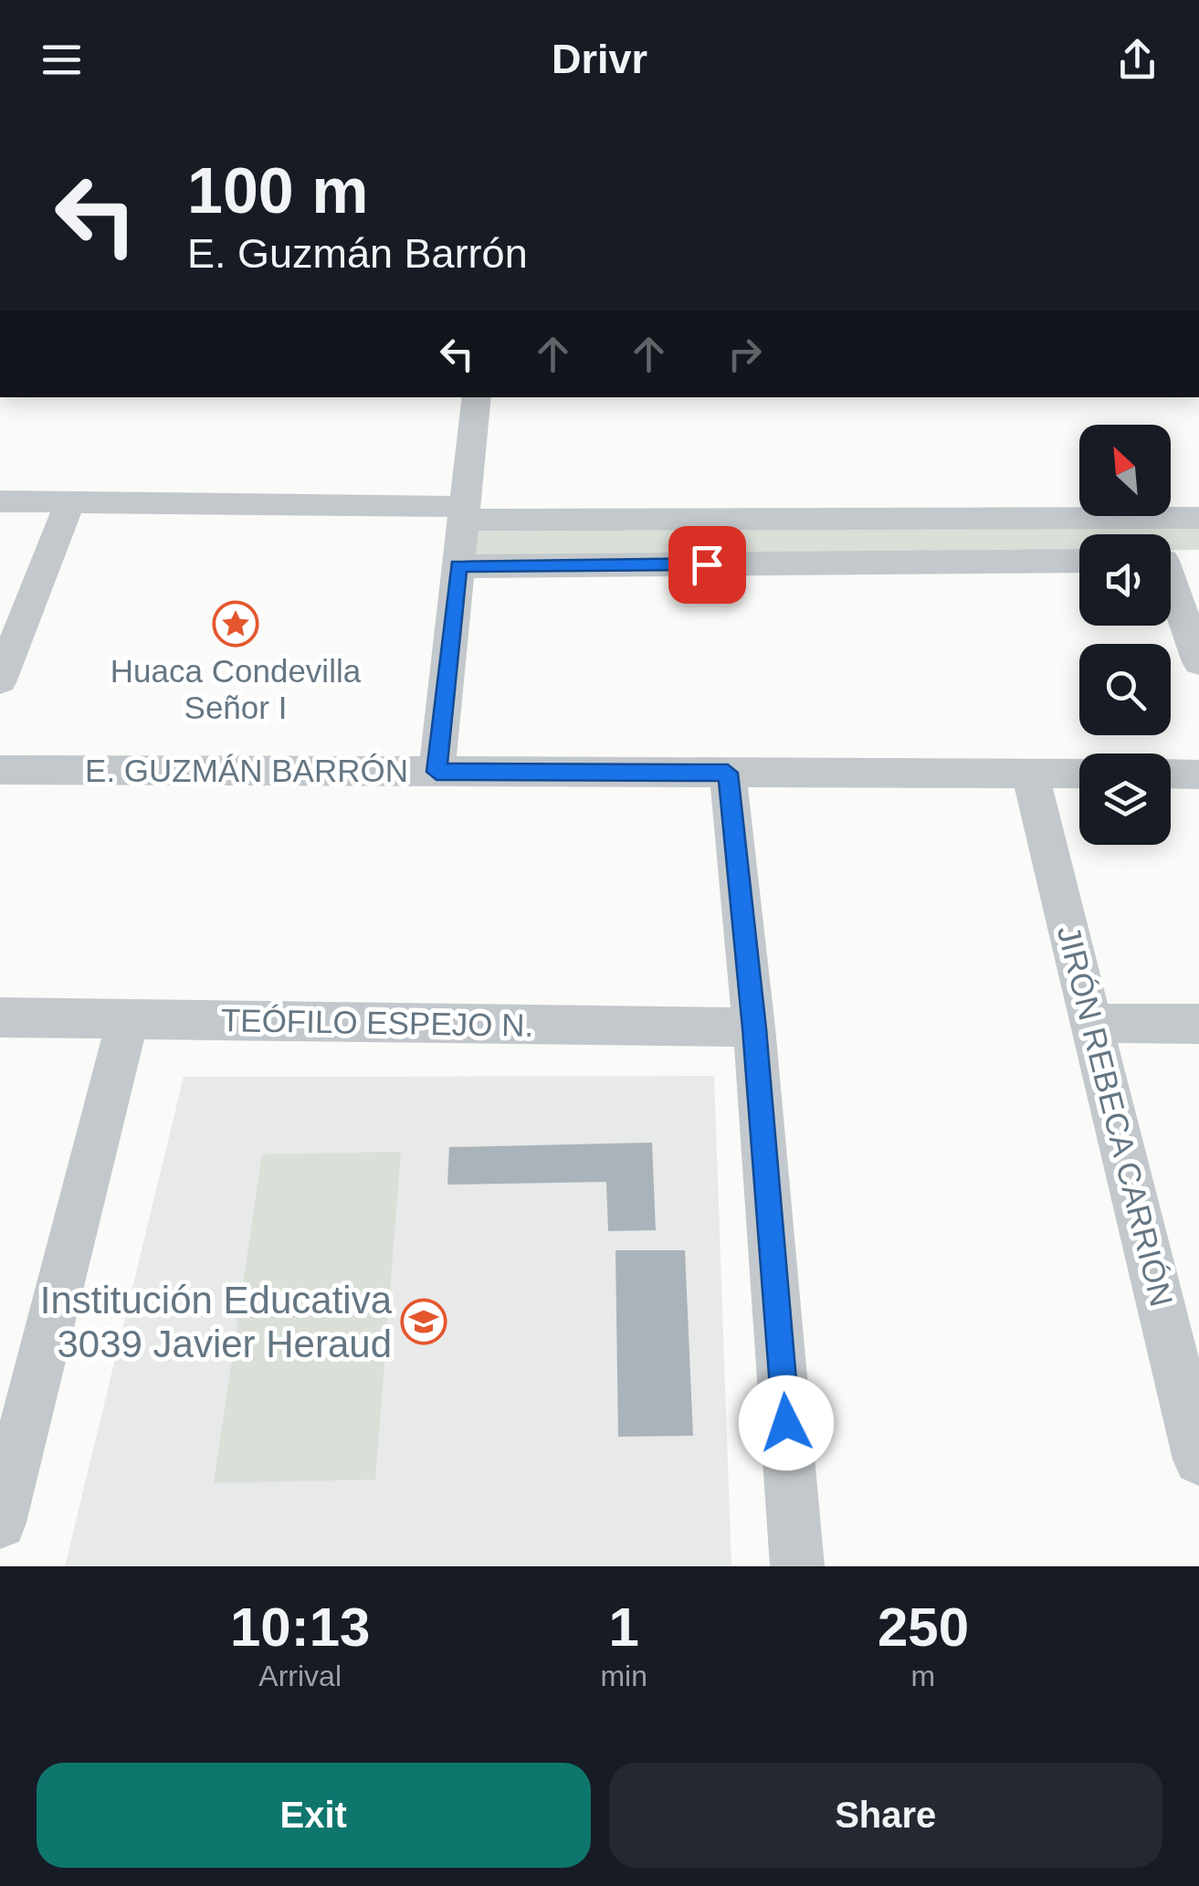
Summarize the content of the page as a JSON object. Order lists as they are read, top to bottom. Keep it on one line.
{"streets":{"street":["E. GUZMÁN BARRÓN","TEÓFILO ESPEJO N.","JIRÓN REBECA CARRIÓN"]},"crossings":[["E. GUZMÁN BARRÓN","JIRÓN REBECA CARRIÓN"]],"places":{"place":["Huaca Condevilla Señor I"],"school or university":["Institución Educativa 3039 Javier Heraud"]},"north":"top left","page":{"header":"Drivr","turn":["100 m","E. Guzmán Barrón"],"eta":["10:13","Arrival","1","min","250","m"],"buttons":["Exit","Share"]}}
